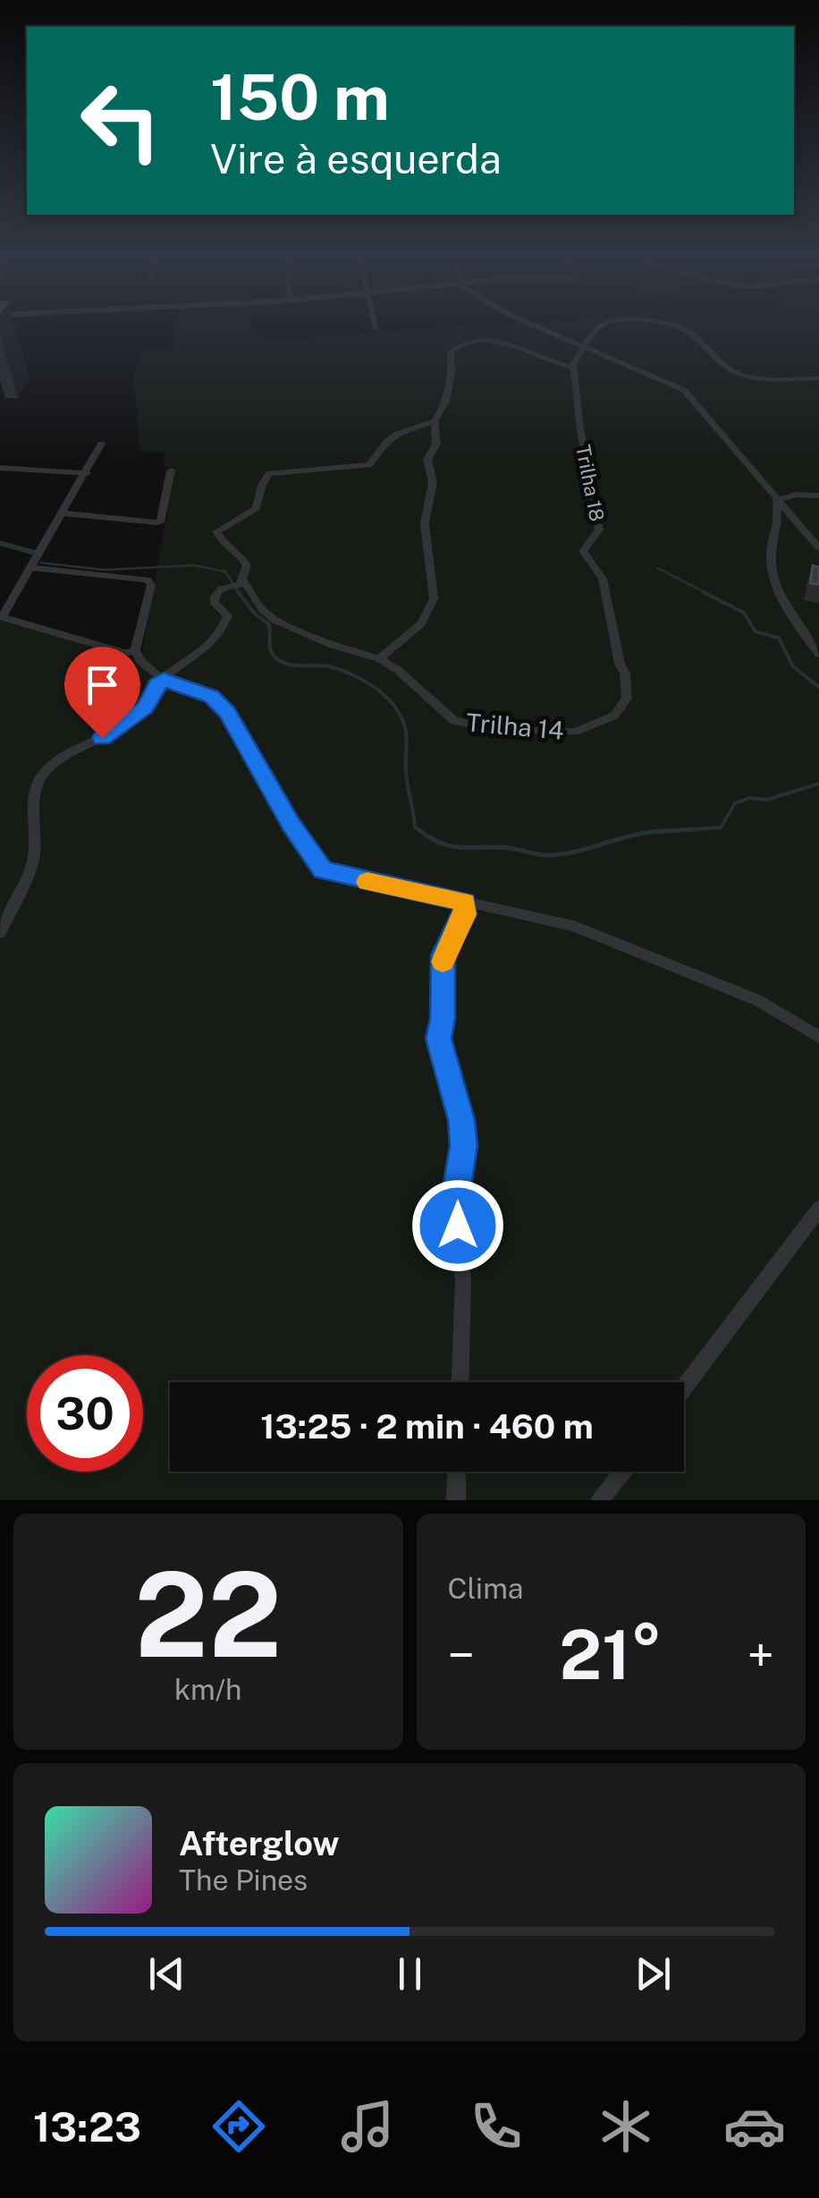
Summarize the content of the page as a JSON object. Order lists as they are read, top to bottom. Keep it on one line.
{"streets":{"street":["Trilha 18","Trilha 14"]},"crossings":[["Trilha 18","Trilha 14"]],"page":{"turn":["150 m","Vire à esquerda"],"limit":"30","trip":"13:25 · 2 min · 460 m","tile":[["22","km/h"],"Clima"],"heat":["−","21°","+"],"song":["Afterglow","The Pines"],"tabs":"13:23"}}
